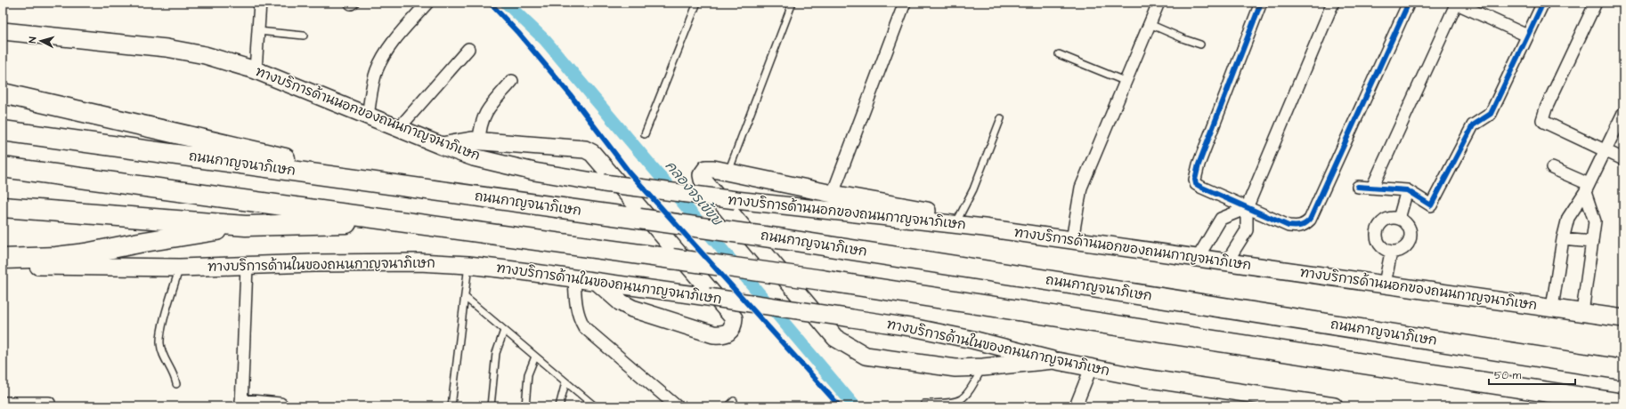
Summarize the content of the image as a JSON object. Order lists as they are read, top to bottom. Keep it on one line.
{"streets":{"highway":["ถนนกาญจนาภิเษก"],"main road":["ทางบริการด้านนอกของถนนกาญจนาภิเษก","ทางบริการด้านในของถนนกาญจนาภิเษก"]},"water":["คลองจรเข้ขบ"],"scale_bar":"50 m","north":"left"}
